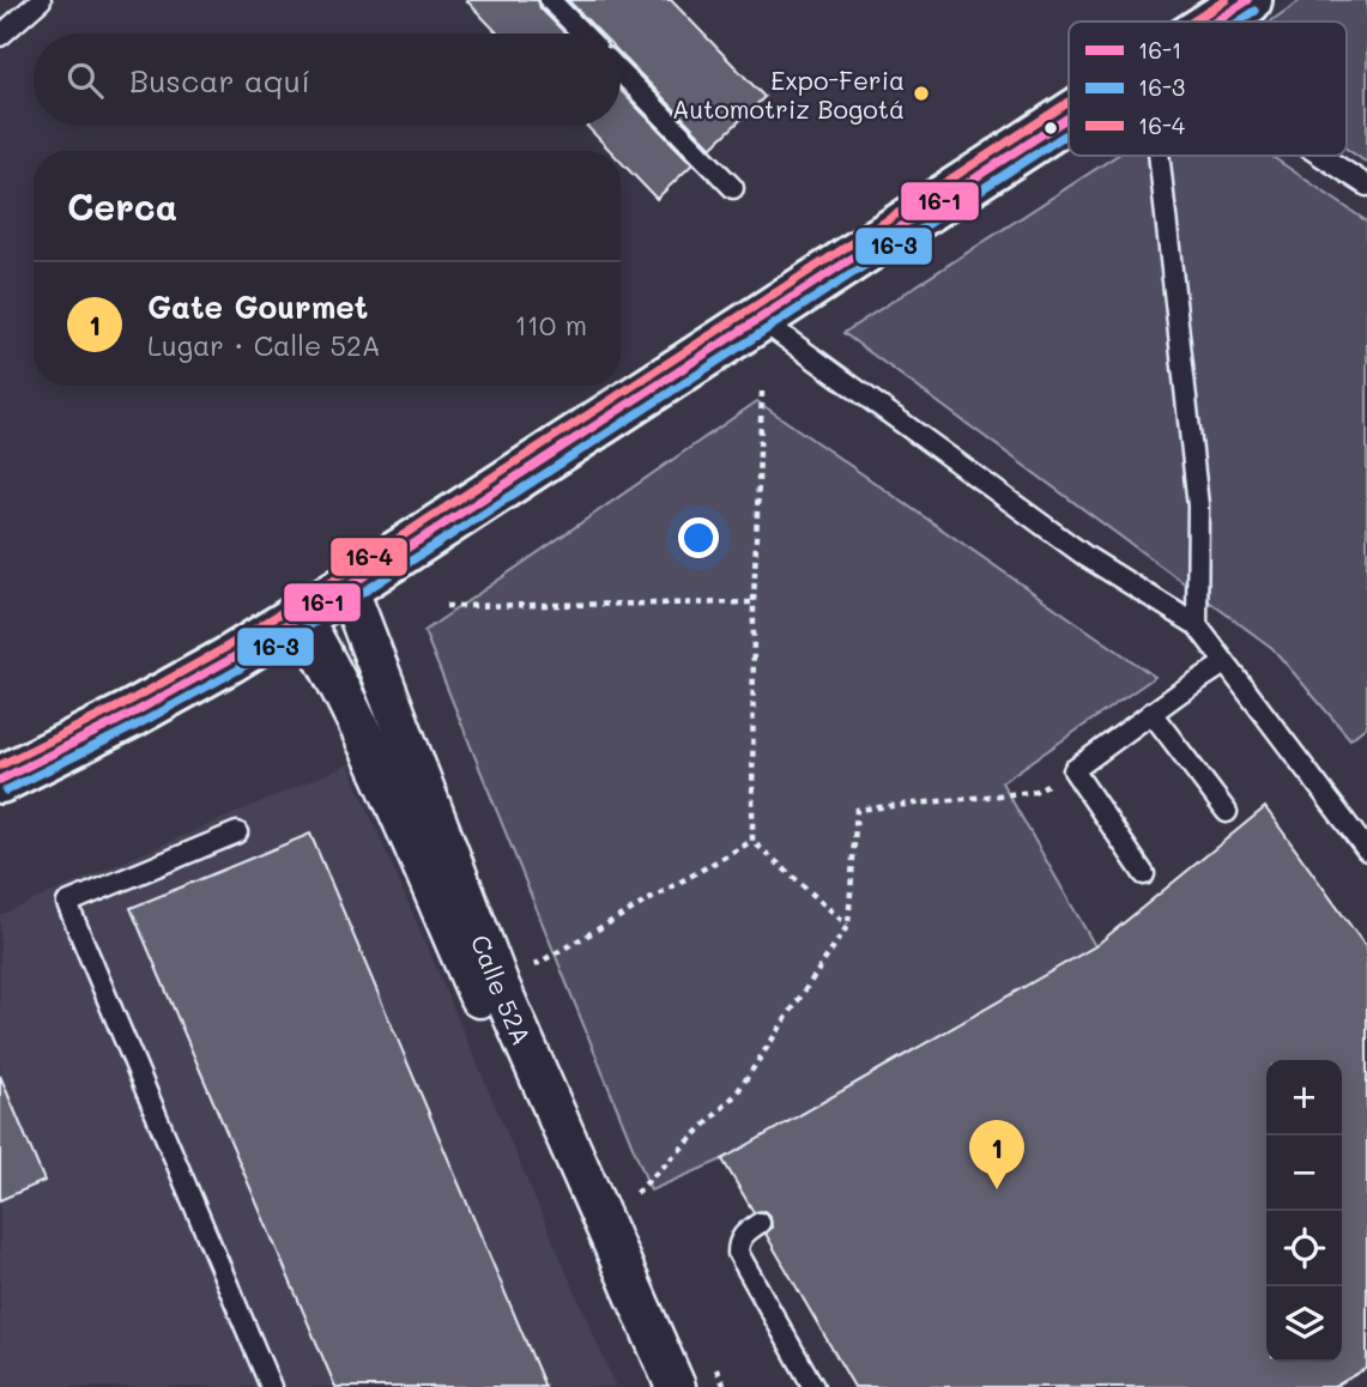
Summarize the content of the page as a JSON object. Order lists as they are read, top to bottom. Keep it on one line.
{"streets":{"street":["Calle 52A"]},"places":["Expo-Feria Automotriz Bogotá"],"lines":["transit line 16-1","transit line 16-4","transit line 16-3"],"legend":["16-1","16-3","16-4"],"page":{"search":"Buscar aquí","heading":"Cerca","list":[{"mark":"1","name":"Gate Gourmet","note":"Lugar · Calle 52A","value":"110 m"}],"map_buttons":["+","−"],"pins":"1"}}
